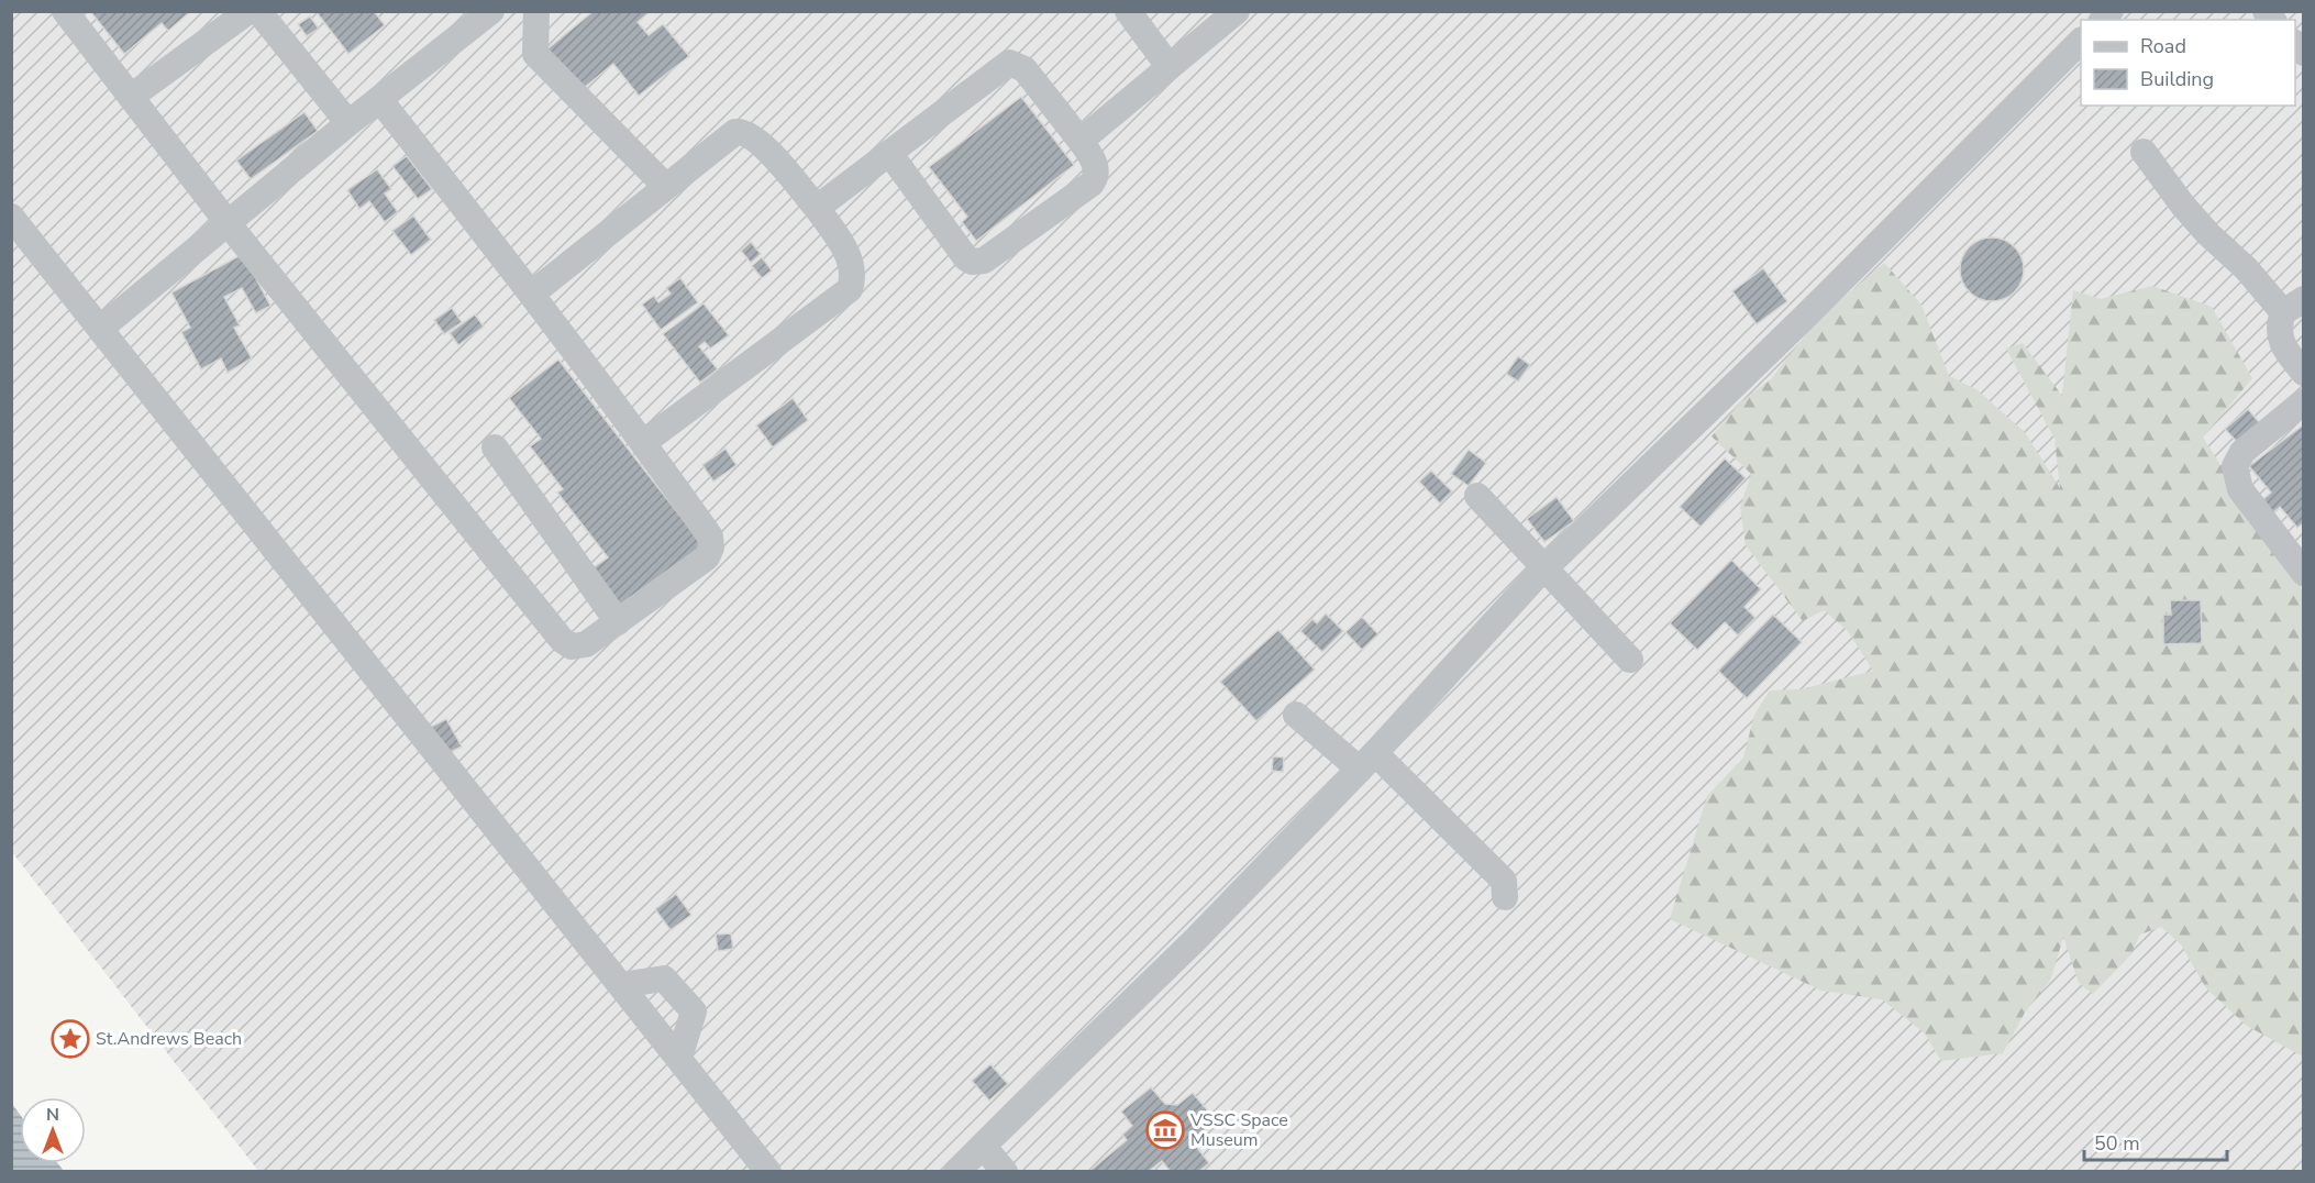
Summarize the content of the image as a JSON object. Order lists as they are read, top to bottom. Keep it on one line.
{"places":{"place":["St.Andrews Beach"],"museum":["VSSC Space Museum"]},"legend":["Road","Building"],"scale_bar":"50 m","north":"top"}
